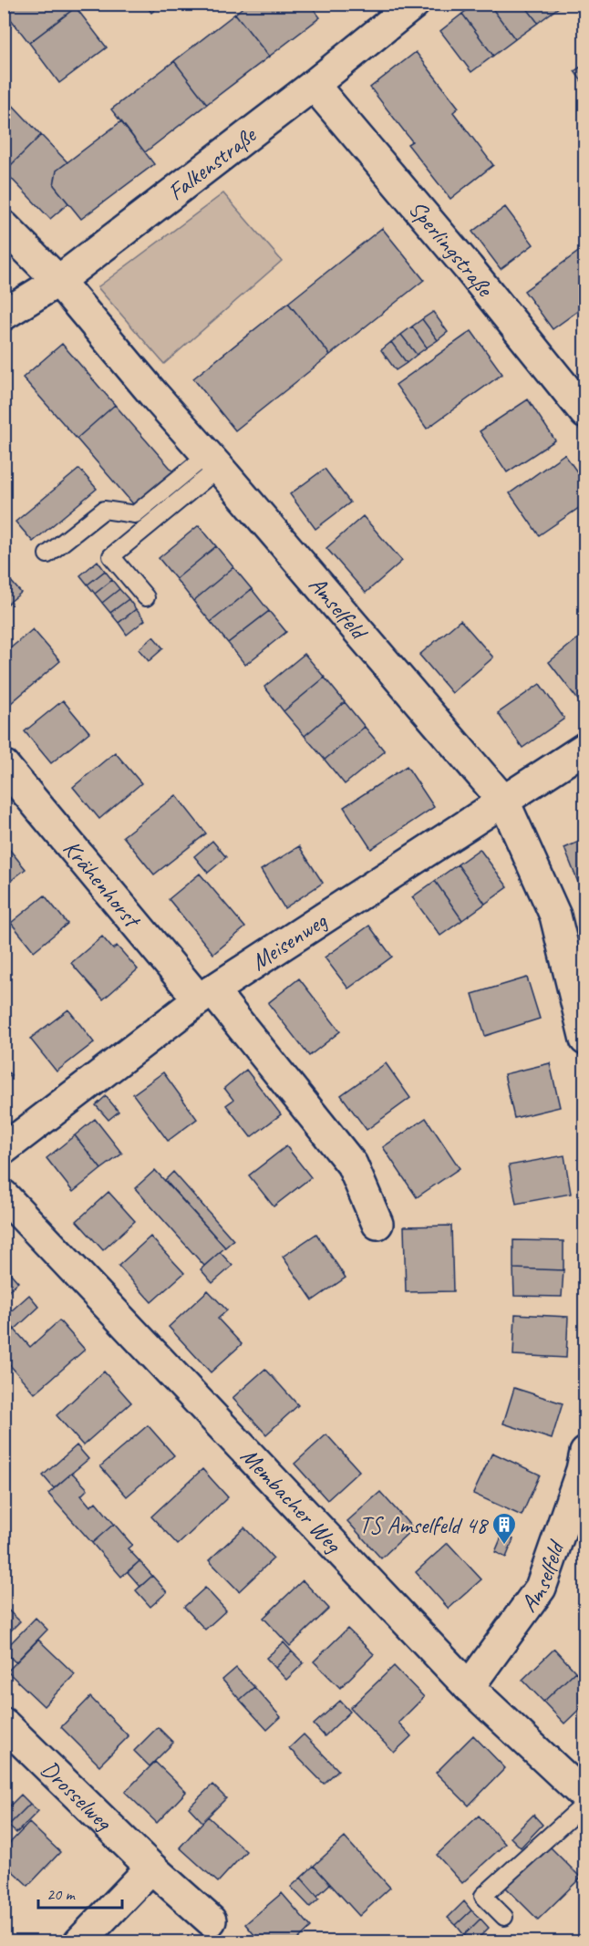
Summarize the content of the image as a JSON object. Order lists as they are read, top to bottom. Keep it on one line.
{"streets":{"street":["Falkenstraße","Sperlingstraße","Amselfeld","Krähenhorst","Meisenweg","Membacher Weg","Drosselweg"]},"crossings":[["Falkenstraße","Sperlingstraße"],["Falkenstraße","Amselfeld"],["Amselfeld","Meisenweg"],["Amselfeld","Membacher Weg"],["Krähenhorst","Meisenweg"]],"places":{"building":["TS Amselfeld 48"]},"scale_bar":"20 m"}
